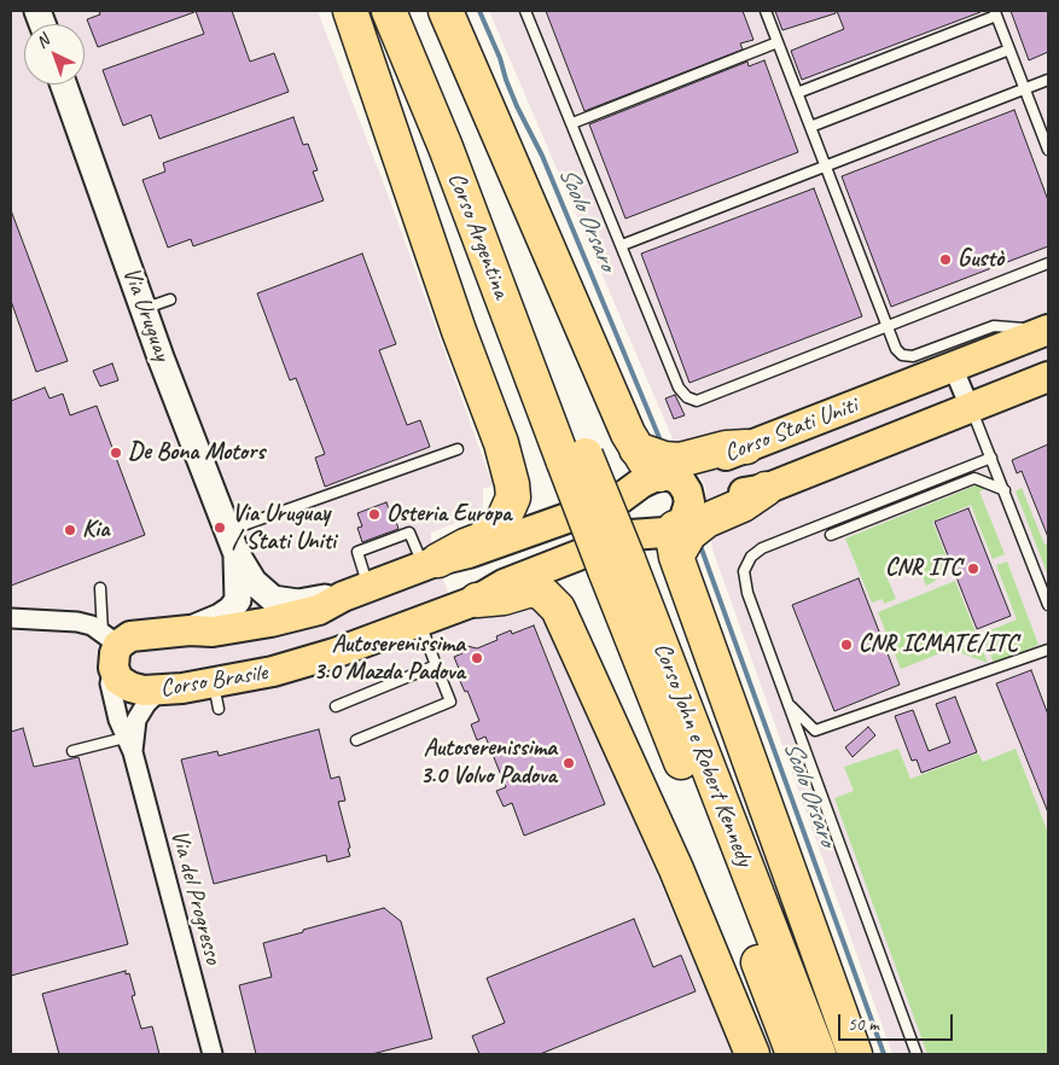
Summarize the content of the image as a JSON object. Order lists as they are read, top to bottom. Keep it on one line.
{"streets":{"highway":["Corso Argentina","Corso John e Robert Kennedy"],"main road":["Corso Stati Uniti","Corso Brasile"],"street":["Via Uruguay","Via del Progresso"]},"crossings":[["Corso Argentina","Corso John e Robert Kennedy"],["Via Uruguay","Corso Brasile"],["Corso Stati Uniti","Corso Brasile"],["Corso Brasile","Corso John e Robert Kennedy"],["Corso Brasile","Via del Progresso"]],"water":["Scolo Orsaro"],"places":["Gustò","De Bona Motors","Osteria Europa","Via Uruguay / Stati Uniti","Kia","CNR ITC","CNR ICMATE/ITC","Autoserenissima 3.0 Mazda Padova","Autoserenissima 3.0 Volvo Padova"],"scale_bar":"50 m","north":"top left"}
